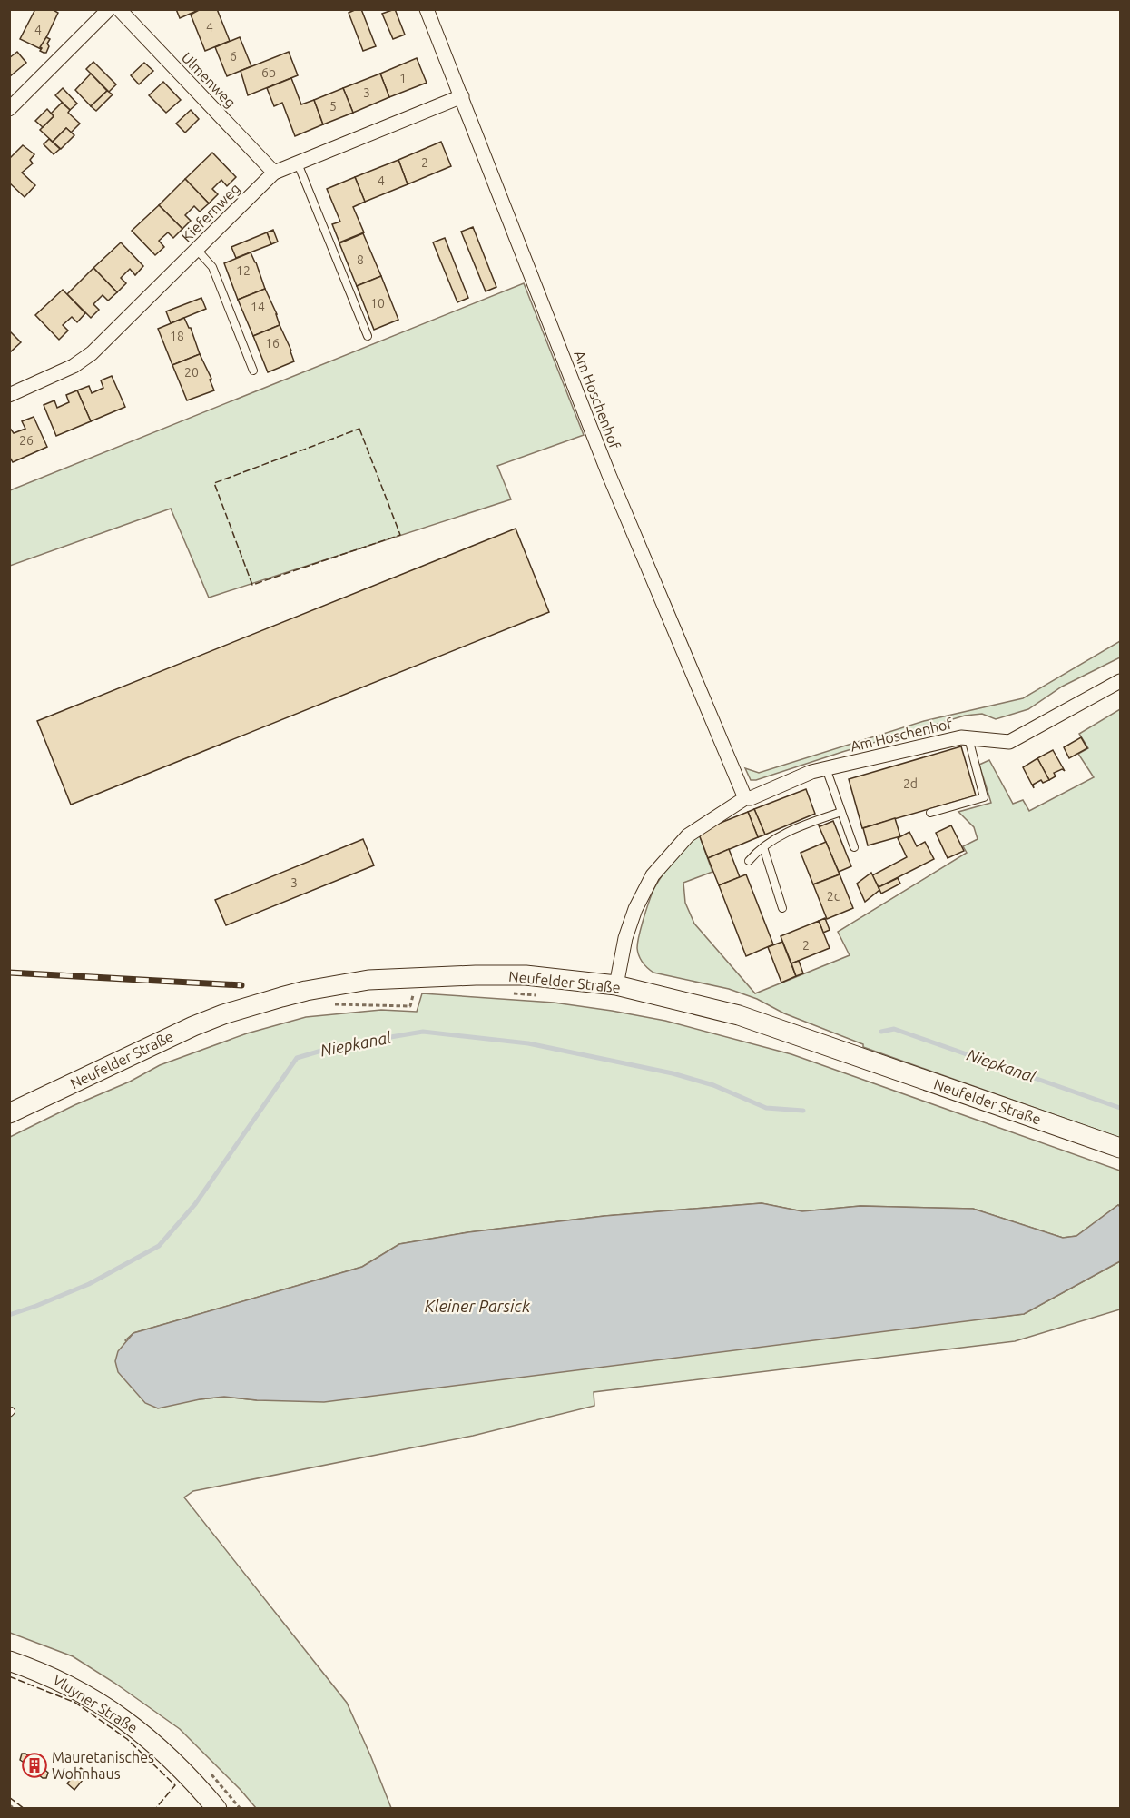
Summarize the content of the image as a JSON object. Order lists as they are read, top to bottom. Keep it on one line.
{"streets":{"main road":["Neufelder Straße","Vluyner Straße"],"street":["Ulmenweg","Kiefernweg","Am Hoschenhof"]},"crossings":[["Ulmenweg","Kiefernweg"],["Kiefernweg","Am Hoschenhof"],["Am Hoschenhof","Neufelder Straße"]],"water":["Niepkanal","Kleiner Parsick"],"places":{"building":["Mauretanisches Wohnhaus"]},"house_numbers":["4","4","6","6b","1","3","5","2","4","8","12","10","14","18","16","20","26","2d","3","2c","2"]}
